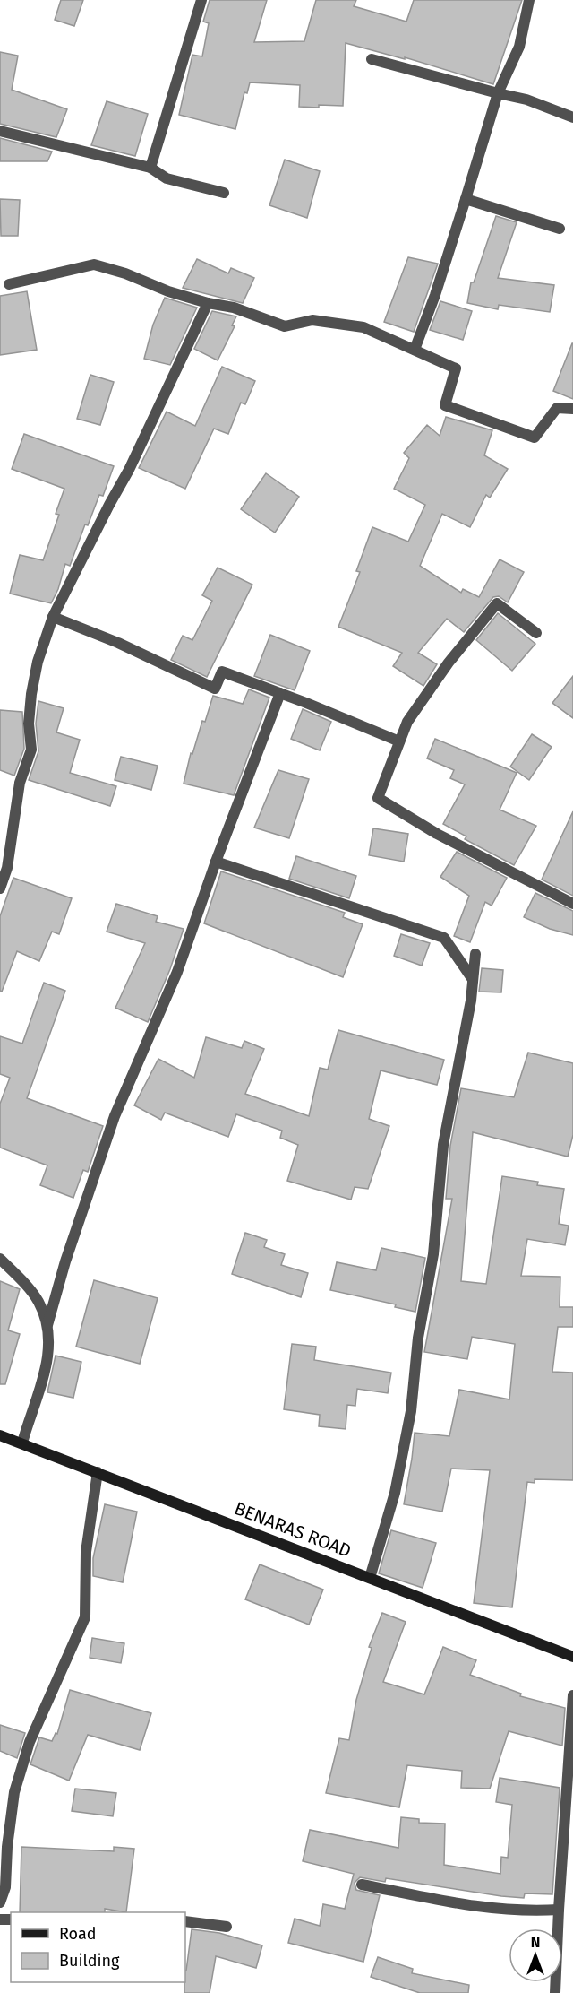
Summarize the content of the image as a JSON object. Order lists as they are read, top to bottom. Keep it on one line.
{"streets":{"main road":["BENARAS ROAD"]},"legend":["Road","Building"],"north":"top"}
